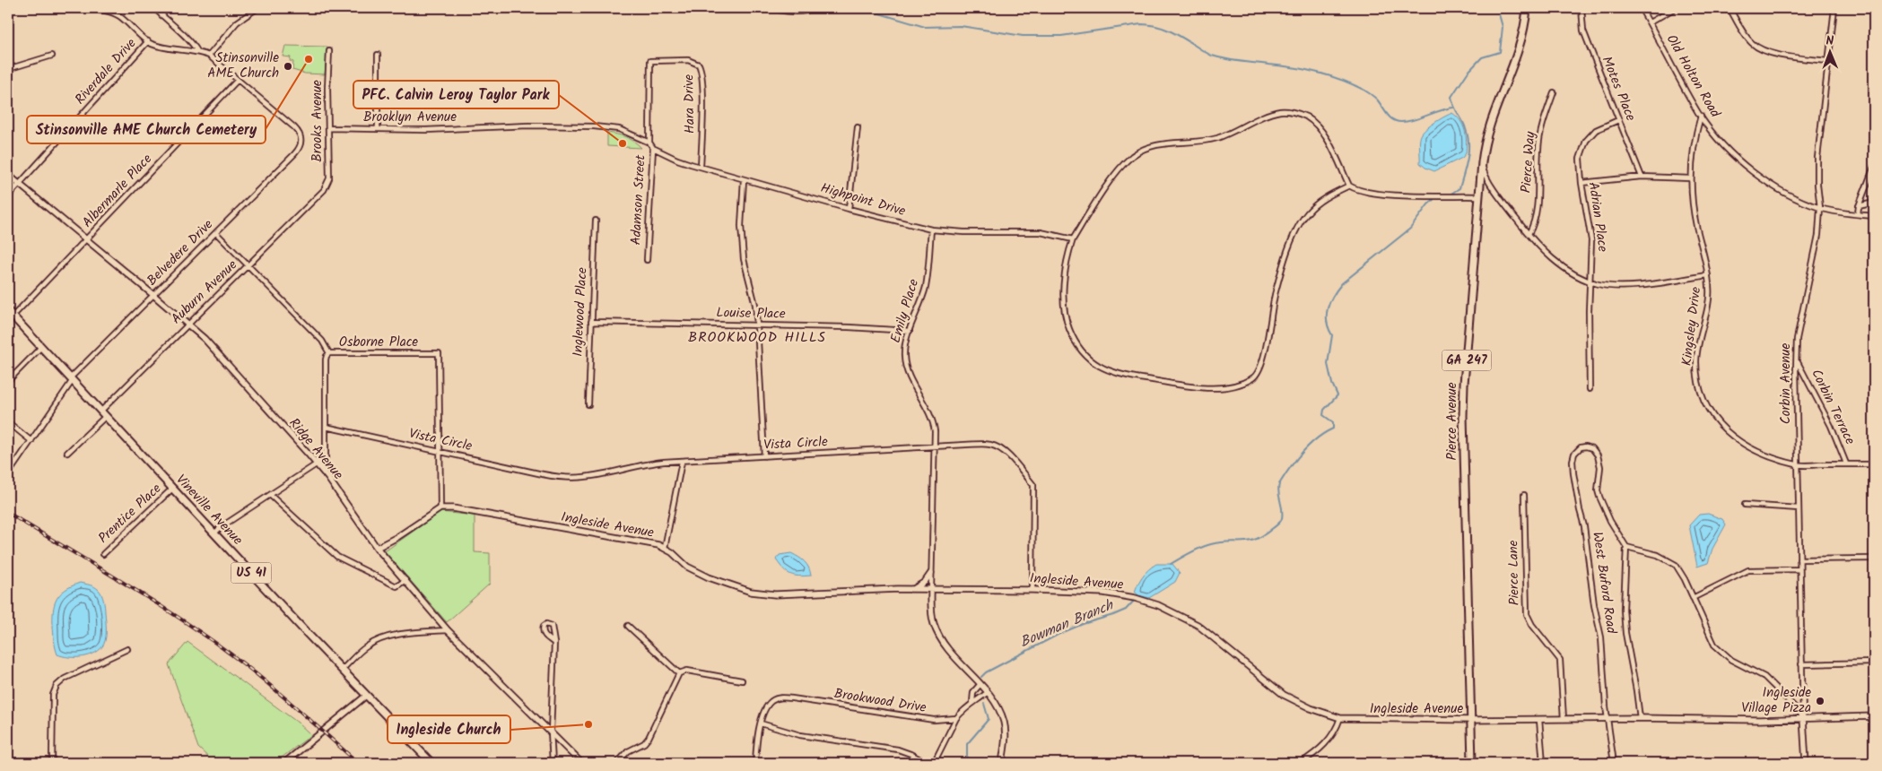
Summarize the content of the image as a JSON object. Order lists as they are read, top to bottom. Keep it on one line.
{"streets":{"main road":["GA 247","Pierce Avenue","Vineville Avenue","US 41"],"street":["Riverdale Drive","Old Holton Road","Motes Place","Hara Drive","Brooklyn Avenue","Brooks Avenue","Pierce Way","Albermarle Place","Adamson Street","Highpoint Drive","Adrian Place","Belvedere Drive","Auburn Avenue","Emily Place","Inglewood Place","Louise Place","Kingsley Drive","Osborne Place","Corbin Avenue","Corbin Terrace","Vista Circle","Ridge Avenue","Prentice Place","Ingleside Avenue","Pierce Lane","West Buford Road","Brookwood Drive"]},"crossings":[["Riverdale Drive","Ridge Avenue"],["Old Holton Road","Kingsley Drive"],["Old Holton Road","Corbin Avenue"],["Motes Place","Adrian Place"],["Hara Drive","Adamson Street"],["Hara Drive","Highpoint Drive"],["Brooklyn Avenue","Brooks Avenue"],["Brooklyn Avenue","Adamson Street"],["Brooks Avenue","Auburn Avenue"],["Albermarle Place","Belvedere Drive"],["Albermarle Place","Ridge Avenue"],["Albermarle Place","Vineville Avenue"],["Adamson Street","Highpoint Drive"],["Highpoint Drive","Emily Place"],["Belvedere Drive","Osborne Place"],["Belvedere Drive","Ridge Avenue"],["Belvedere Drive","Vineville Avenue"],["Auburn Avenue","Osborne Place"],["Auburn Avenue","Ridge Avenue"],["Auburn Avenue","Vineville Avenue"],["Emily Place","Louise Place"],["Emily Place","Vista Circle"],["Inglewood Place","Louise Place"],["Kingsley Drive","Corbin Avenue"],["Kingsley Drive","Corbin Terrace"],["Osborne Place","Vista Circle"],["Osborne Place","Ingleside Avenue"],["Corbin Avenue","Corbin Terrace"],["Corbin Avenue","Ingleside Avenue"],["Pierce Avenue","Ingleside Avenue"],["Vista Circle","Ingleside Avenue"],["Vineville Avenue","Prentice Place"],["Ingleside Avenue","Pierce Lane"],["Ingleside Avenue","West Buford Road"]],"districts":["BROOKWOOD HILLS"],"water":["Bowman Branch"],"places":["Stinsonville AME Church Cemetery","Stinsonville AME Church","PFC. Calvin Leroy Taylor Park","Ingleside Village Pizza","Ingleside Church"],"north":"top"}
